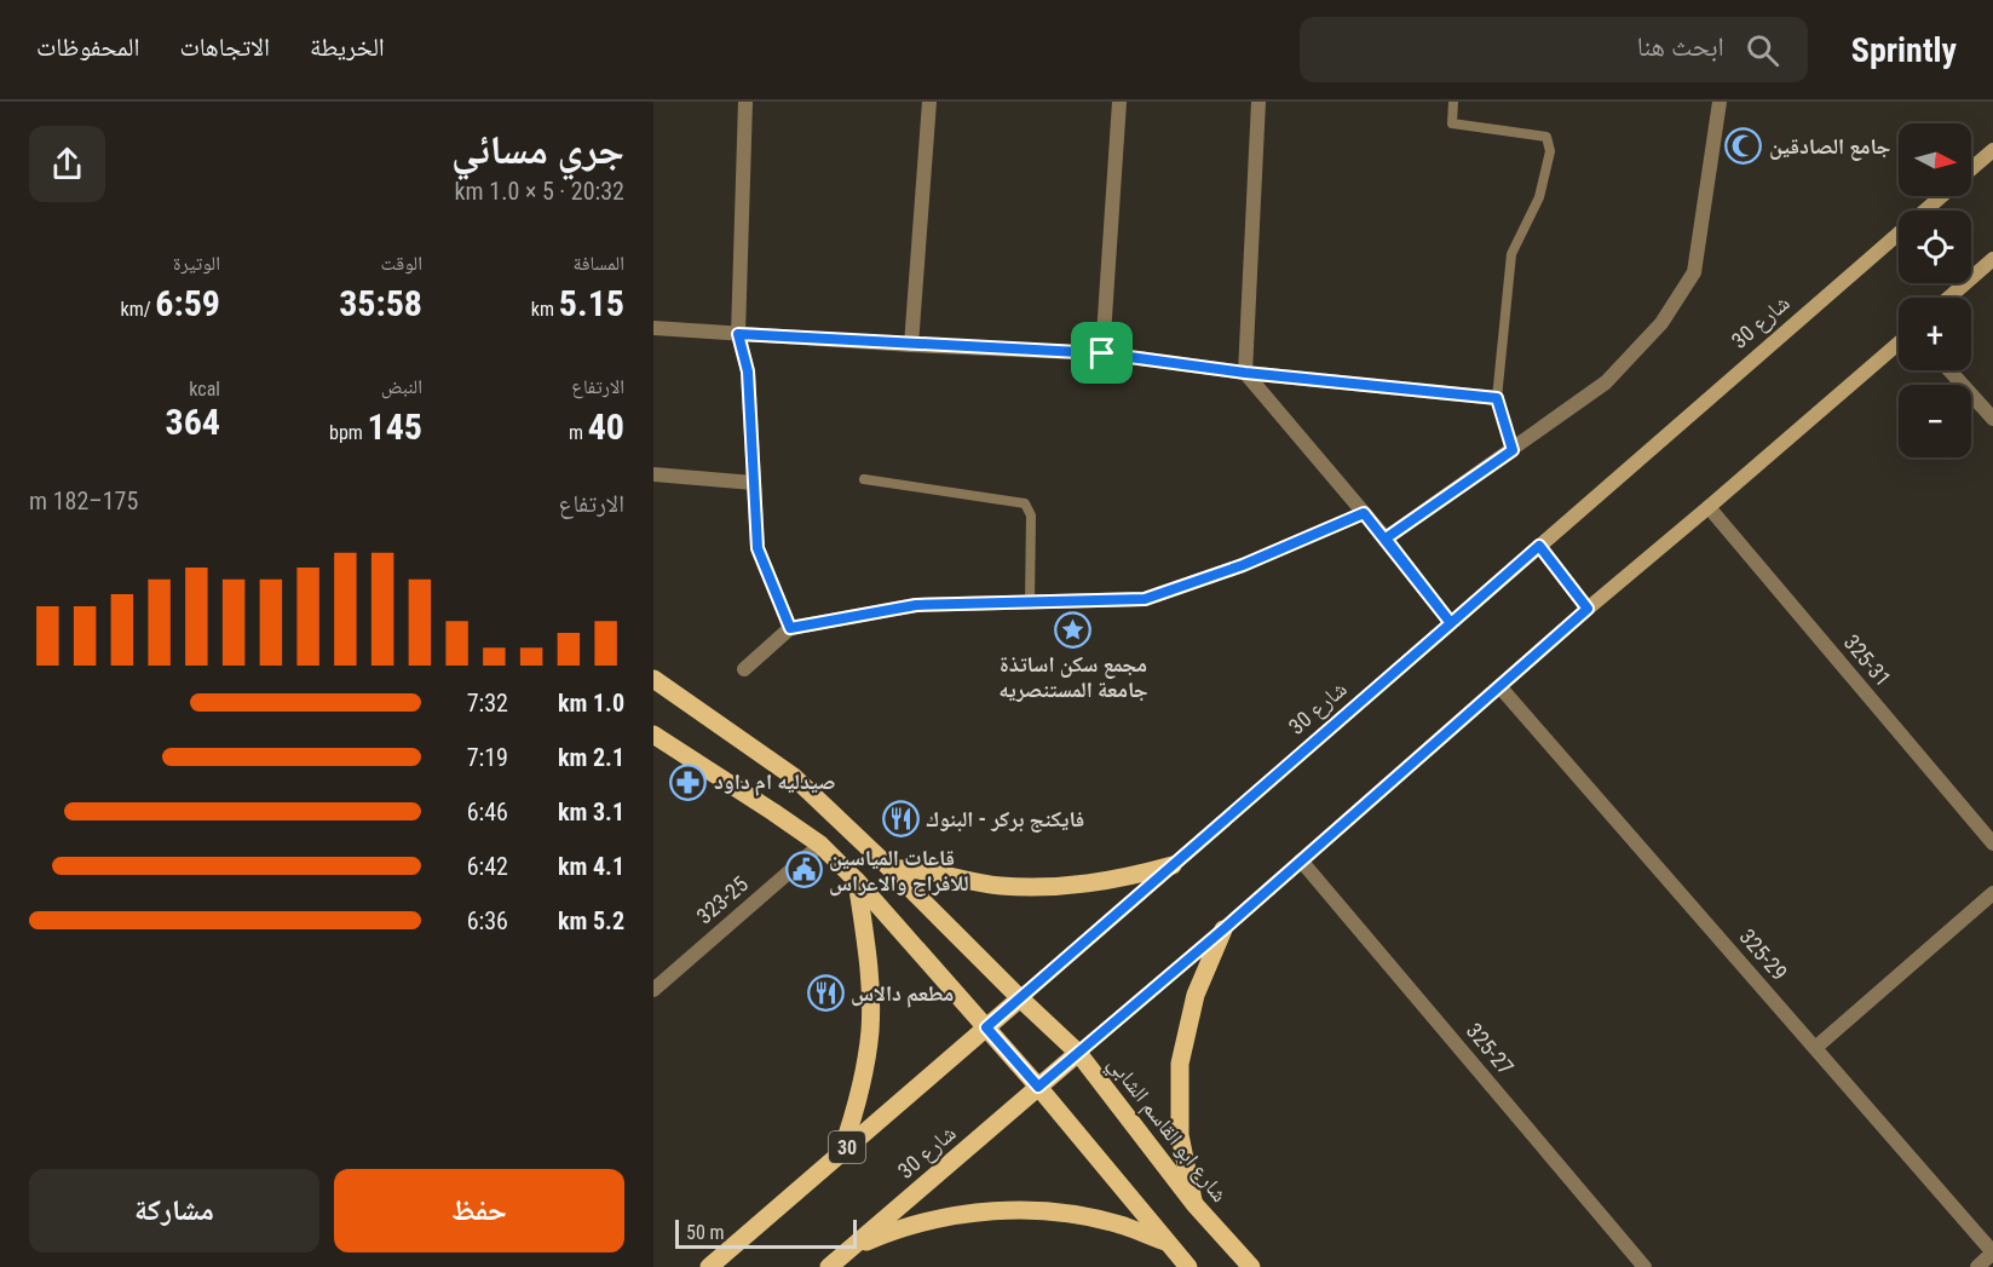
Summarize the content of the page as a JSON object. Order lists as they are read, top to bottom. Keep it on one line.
{"streets":{"main road":["شارع 30","شارع ابو القاسم الشابي","30"],"street":["325-31","323-25","325-29","325-27"]},"crossings":[["شارع 30","325-31"],["شارع 30","325-29"],["شارع 30","325-27"],["شارع 30","شارع ابو القاسم الشابي"]],"places":{"mosque":["جامع الصادقين"],"place":["مجمع سكن اساتذة جامعة المستنصريه"],"pharmacy":["صيدليه ام داود"],"restaurant":["فايكنج بركر - البنوك","مطعم دالاس"],"public building":["قاعات المياسين للافراح والاعراس"]},"scale_bar":"50 m","north":"right","page":{"header":"Sprintly","search":"ابحث هنا","nav":["الخريطة","الاتجاهات","المحفوظات"],"heading":["جري مسائي","20:32 · 5 × 1.0 km"],"map_buttons":["+","−"],"stats":[["المسافة","5.15 km"],["الوقت","35:58"],["الوتيرة","6:59 /km"],["الارتفاع","40 m"],["النبض","145 bpm"],["kcal","364"]],"chart":["الارتفاع","175–182 m"],"list":[{"name":"1.0 km","note":"7:32"},{"name":"2.1 km","note":"7:19"},{"name":"3.1 km","note":"6:46"},{"name":"4.1 km","note":"6:42"},{"name":"5.2 km","note":"6:36"}],"buttons":["حفظ","مشاركة"],"scale":"50 m"}}
